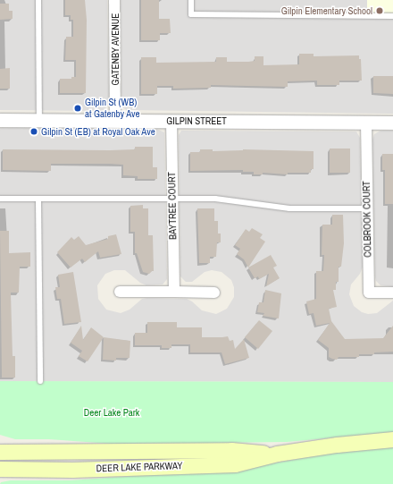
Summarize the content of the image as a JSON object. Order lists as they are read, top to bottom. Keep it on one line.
{"streets":{"main road":["DEER LAKE PARKWAY"],"street":["GATENBY AVENUE","GILPIN STREET","BAYTREE COURT","COLBROOK COURT"]},"crossings":[["GATENBY AVENUE","GILPIN STREET"],["GILPIN STREET","BAYTREE COURT"],["GILPIN STREET","COLBROOK COURT"]],"parks":["Deer Lake Park"],"places":["Gilpin Elementary School","Gilpin St (WB) at Gatenby Ave","Gilpin St (EB) at Royal Oak Ave"]}
